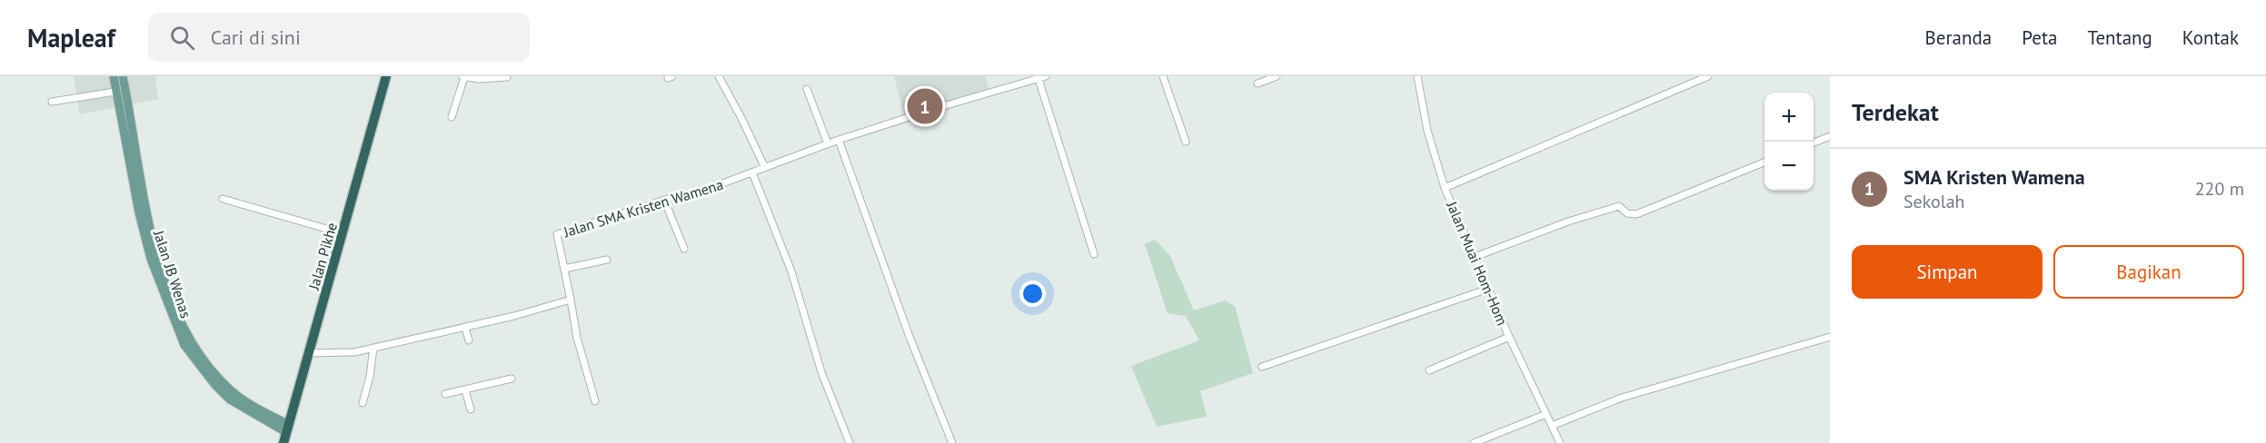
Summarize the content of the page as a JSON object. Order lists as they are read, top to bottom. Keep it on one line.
{"streets":{"highway":["Jalan Pikhe"],"main road":["Jalan JB Wenas"],"street":["Jalan SMA Kristen Wamena","Jalan Muai Hom-Hom"]},"crossings":[["Jalan Pikhe","Jalan JB Wenas"]],"page":{"header":"Mapleaf","search":"Cari di sini","nav":["Beranda","Peta","Tentang","Kontak"],"heading":"Terdekat","pins":"1","map_buttons":["+","−"],"list":[{"mark":"1","name":"SMA Kristen Wamena","note":"Sekolah","value":"220 m"}],"buttons":["Simpan","Bagikan"]}}
